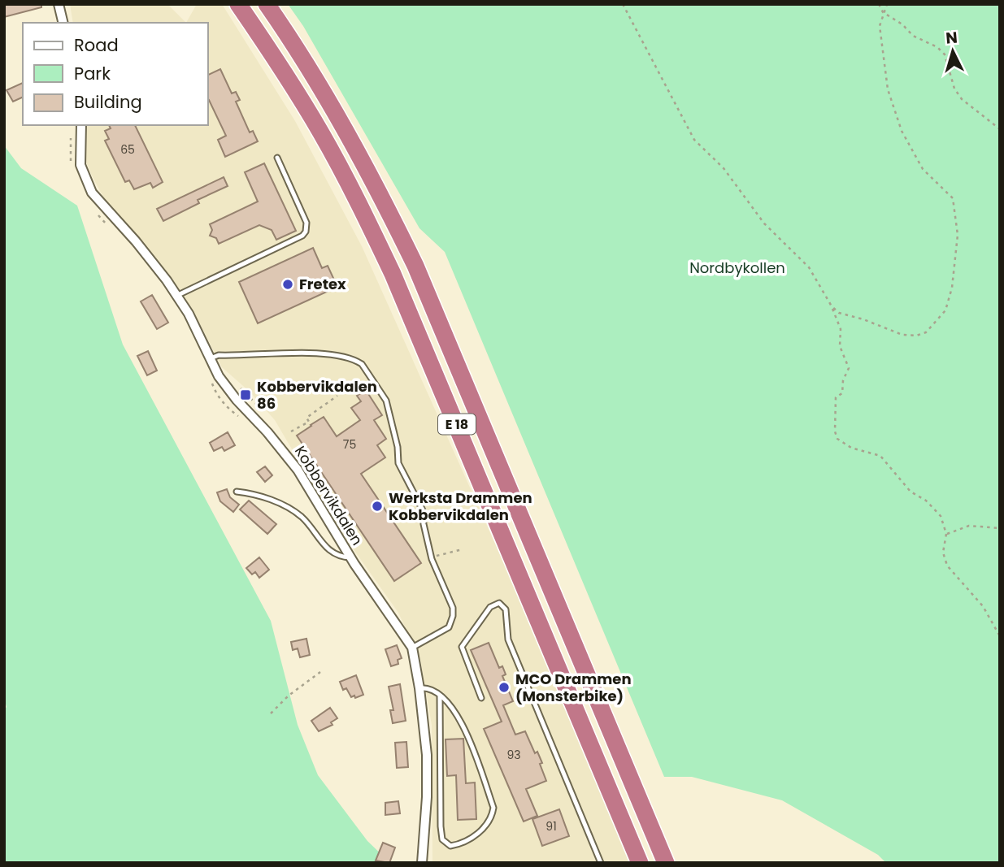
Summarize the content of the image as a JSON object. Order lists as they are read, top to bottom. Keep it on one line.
{"streets":{"highway":["E 18"],"street":["Kobbervikdalen"]},"parks":["Nordbykollen"],"places":{"other":["Fretex","Werksta Drammen Kobbervikdalen","MCO Drammen (Monsterbike)"],"transit":["Kobbervikdalen 86"]},"house_numbers":["65","75","93","91"],"legend":["Road","Park","Building"],"north":"top"}
